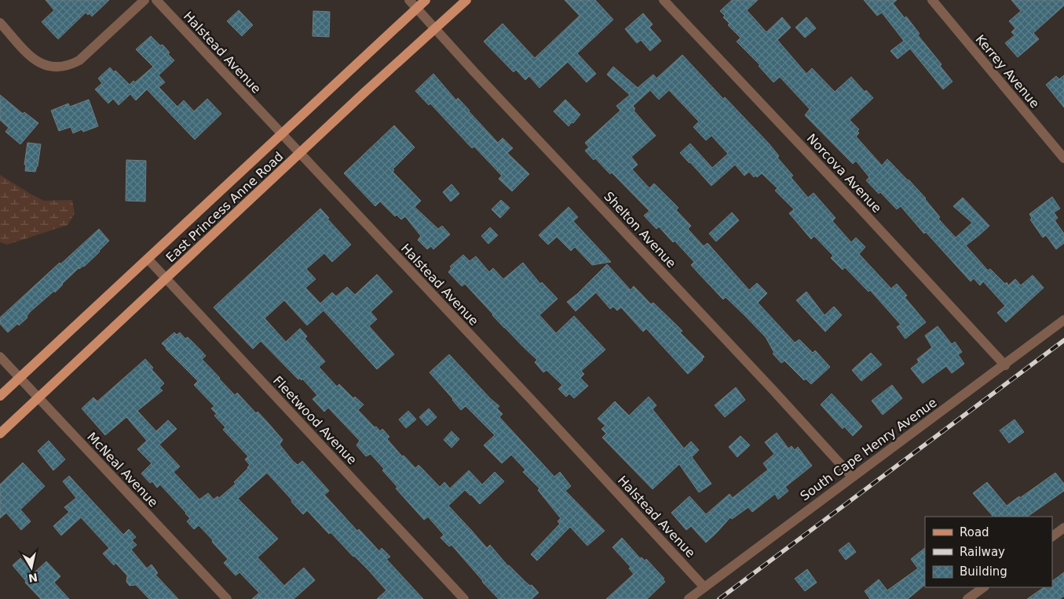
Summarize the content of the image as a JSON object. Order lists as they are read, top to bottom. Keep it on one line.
{"streets":{"main road":["East Princess Anne Road"],"street":["Halstead Avenue","Kerrey Avenue","Norcova Avenue","Shelton Avenue","Fleetwood Avenue","South Cape Henry Avenue","McNeal Avenue"]},"crossings":[["Halstead Avenue","East Princess Anne Road"],["Halstead Avenue","South Cape Henry Avenue"],["Norcova Avenue","South Cape Henry Avenue"],["East Princess Anne Road","Shelton Avenue"],["East Princess Anne Road","Fleetwood Avenue"],["East Princess Anne Road","McNeal Avenue"],["Shelton Avenue","South Cape Henry Avenue"]],"legend":["Road","Railway","Building"],"north":"bottom"}
